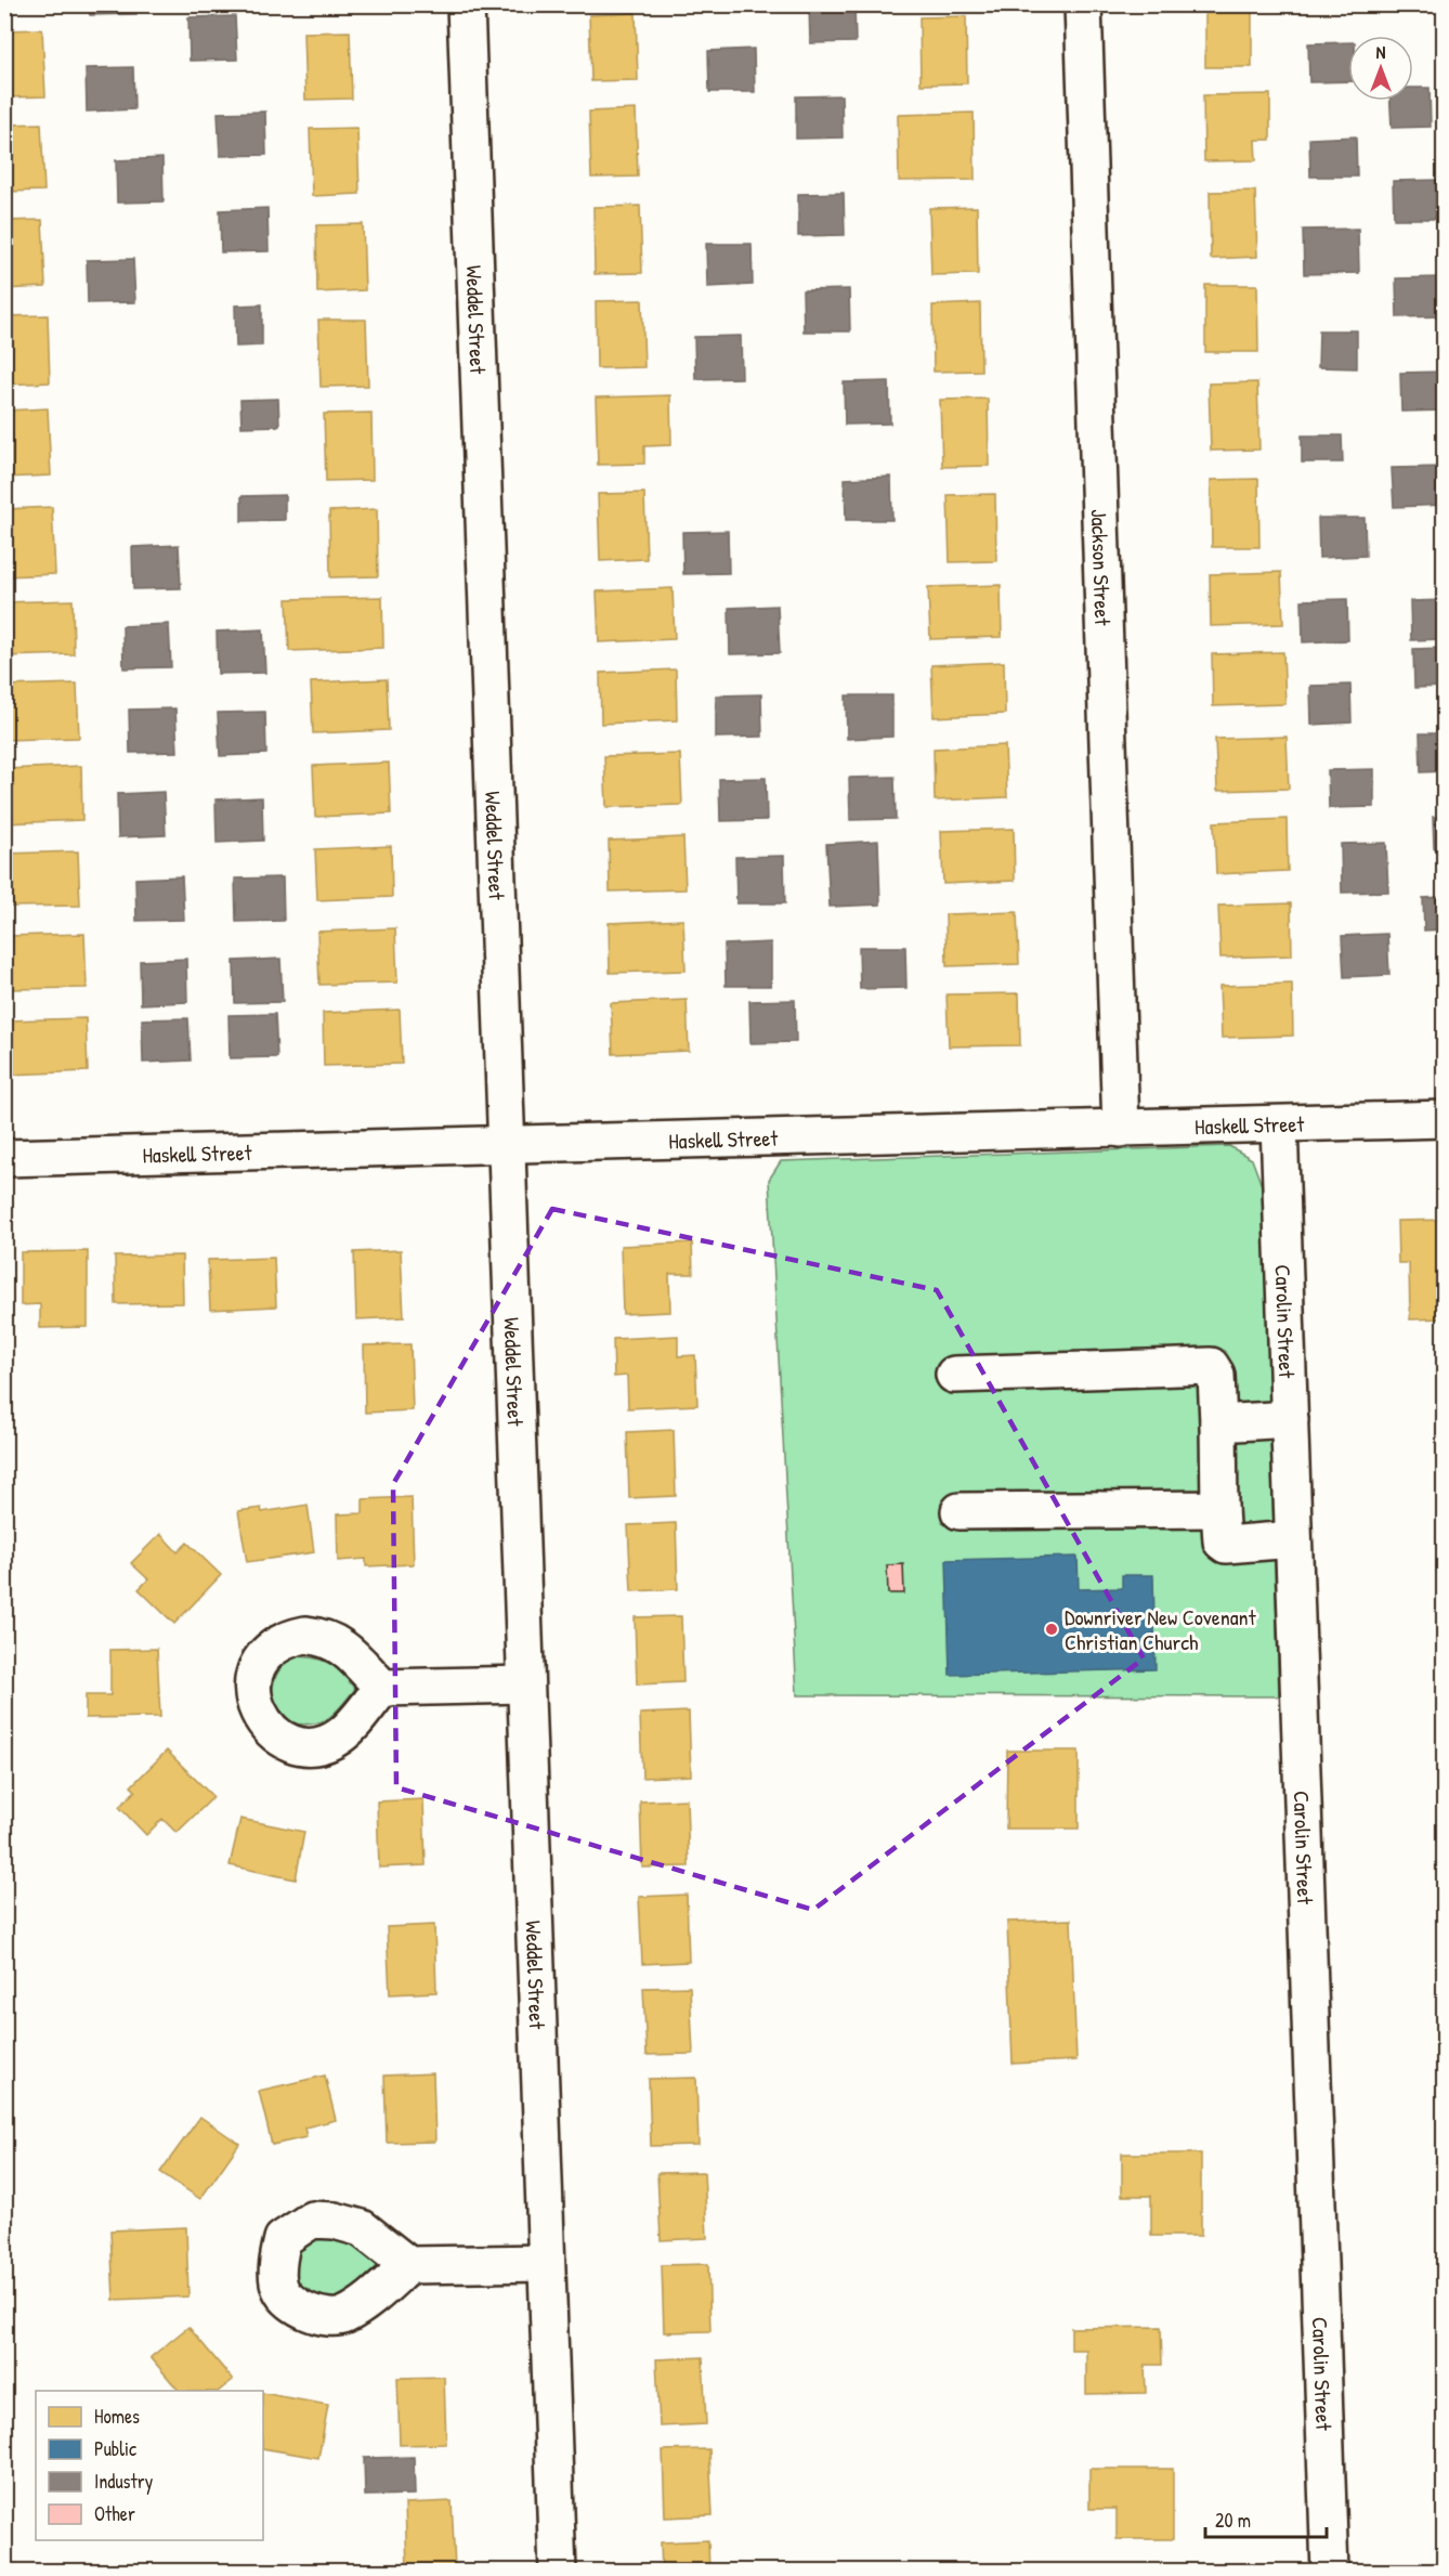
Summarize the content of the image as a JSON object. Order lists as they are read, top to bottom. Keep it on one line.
{"streets":{"street":["Weddel Street","Jackson Street","Haskell Street","Carolin Street"]},"crossings":[["Weddel Street","Haskell Street"],["Jackson Street","Haskell Street"],["Haskell Street","Carolin Street"]],"places":["Downriver New Covenant Christian Church"],"legend":["Homes","Public","Industry","Other"],"scale_bar":"20 m","north":"top"}
